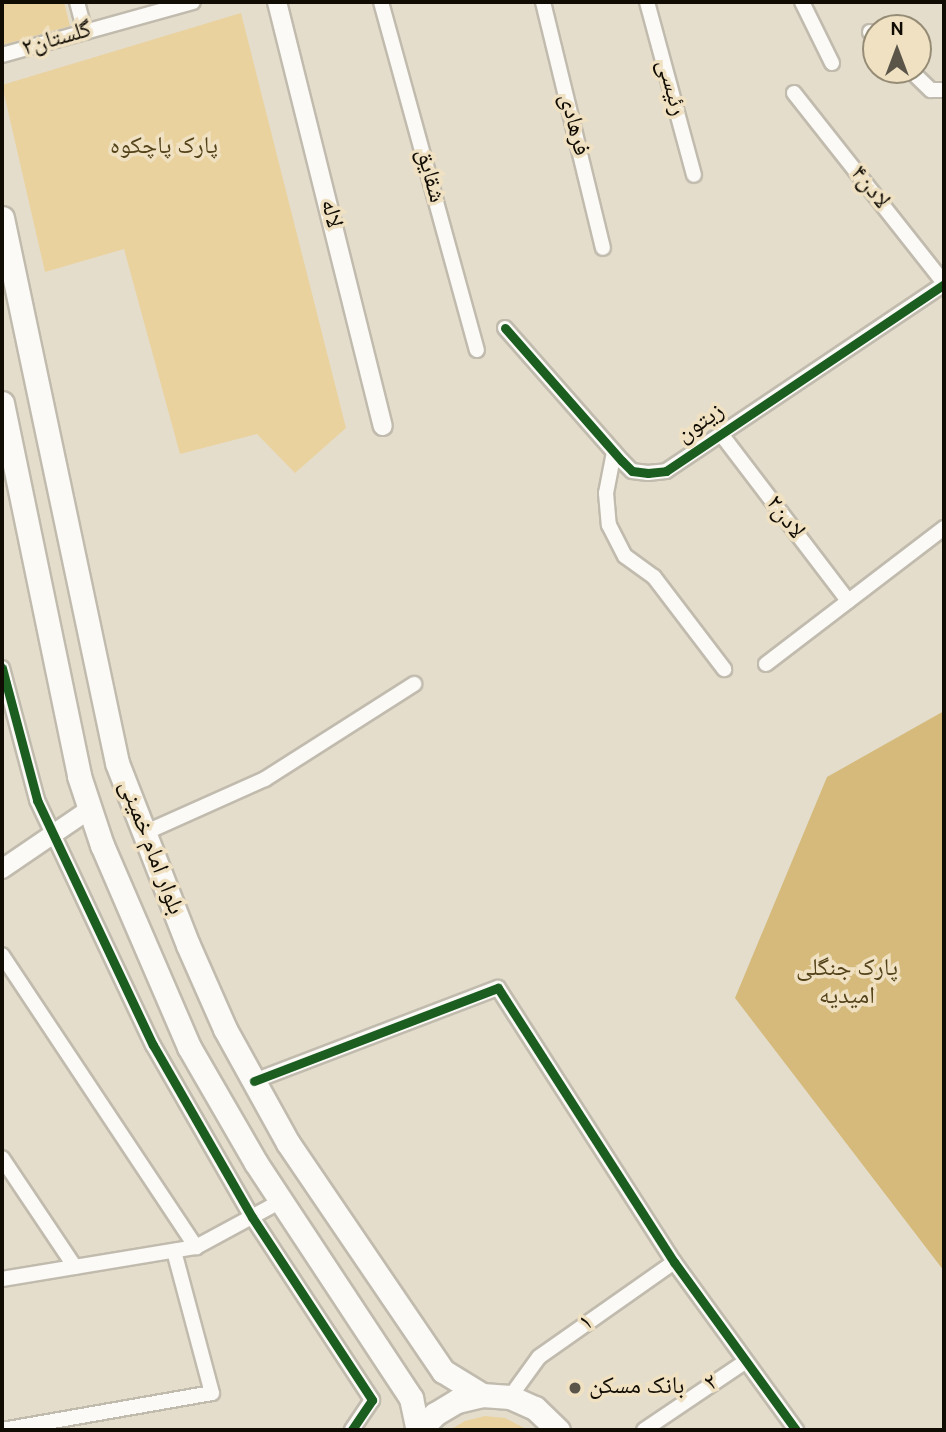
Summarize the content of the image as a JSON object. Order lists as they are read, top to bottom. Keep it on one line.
{"streets":{"main road":["بلوار امام خمینی"],"street":["گلستان۲","رئیسی","فرهادی","شقایق","لادن۴","لاله","زیتون","لادن۲","۱","۲"]},"crossings":[["لادن۴","زیتون"],["زیتون","لادن۲"]],"parks":["پارک پاچکوه","پارک جنگلی امیدیه"],"places":["بانک مسکن"],"north":"top"}
